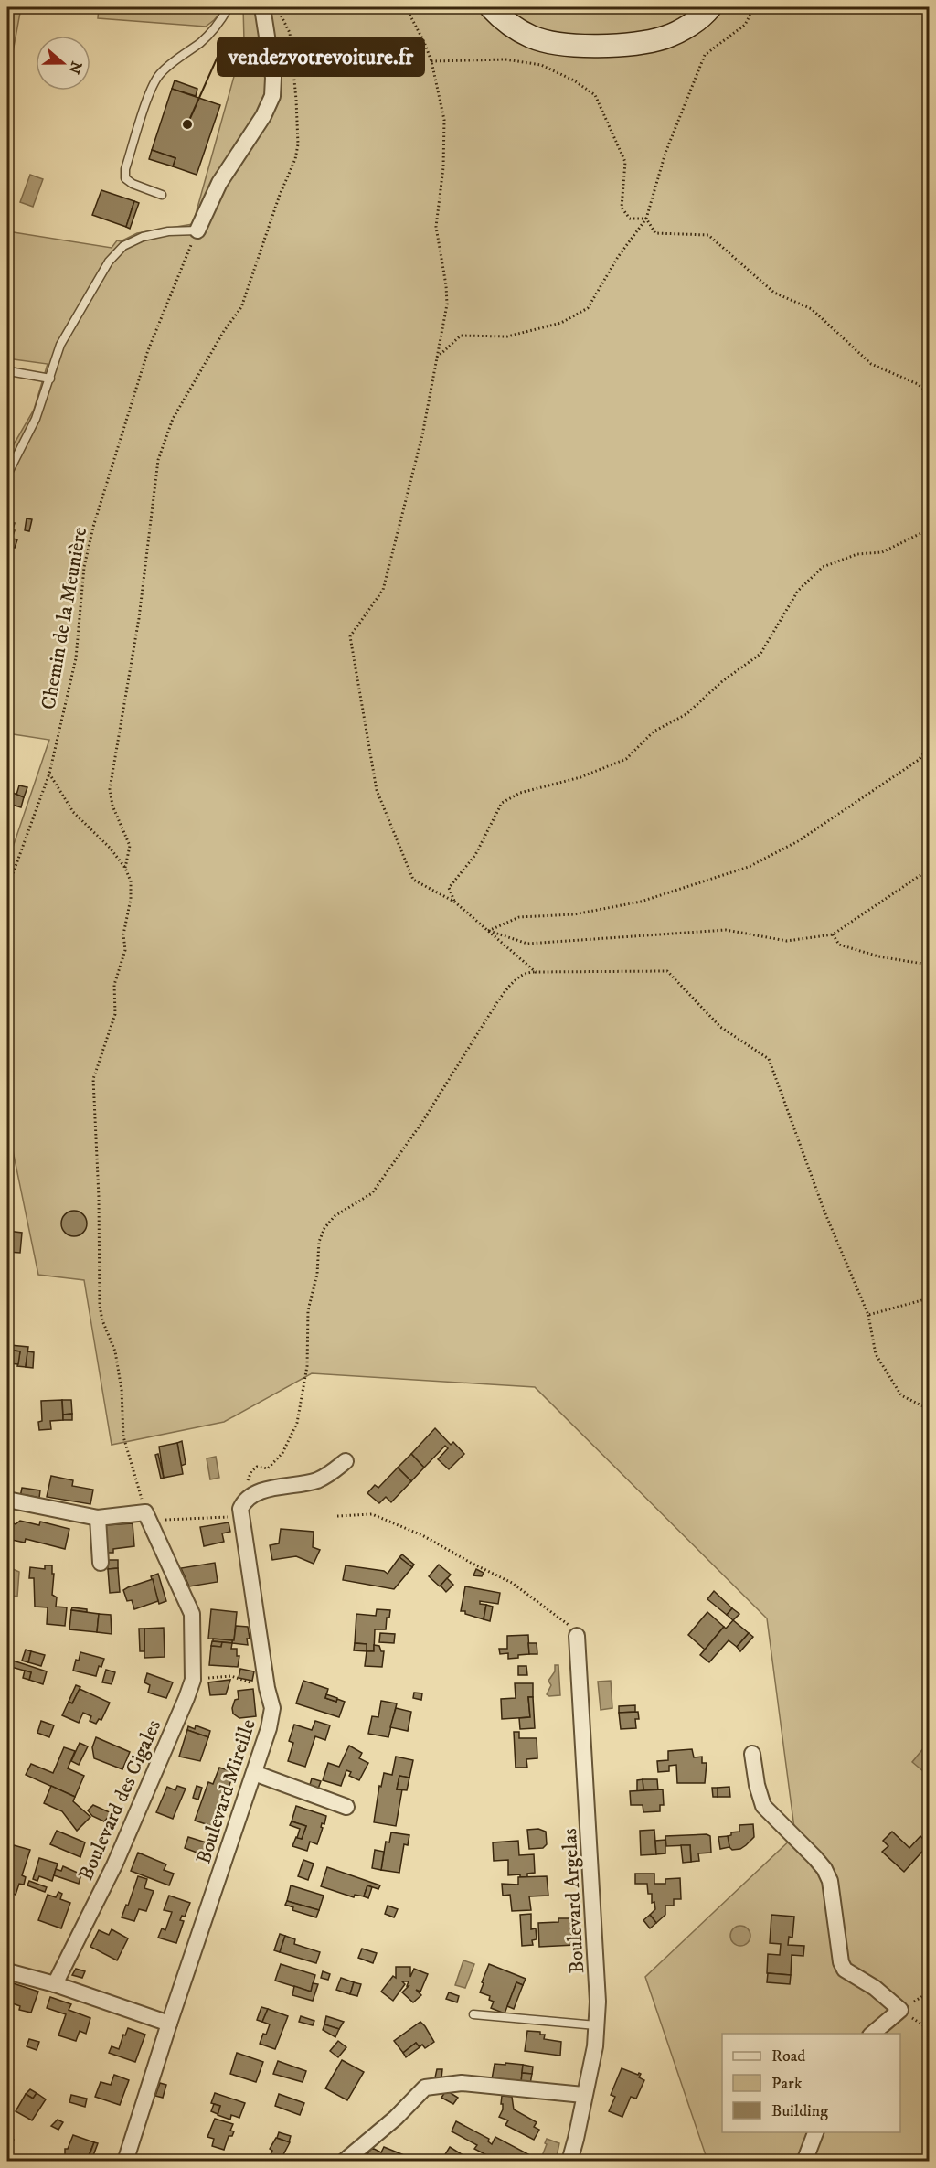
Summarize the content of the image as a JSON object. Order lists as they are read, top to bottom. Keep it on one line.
{"streets":{"street":["Boulevard Mireille","Boulevard des Cigales","Boulevard Argelas"],"path":["Chemin de la Meunière"]},"places":["vendezvotrevoiture.fr"],"legend":["Road","Park","Building"],"north":"right"}
